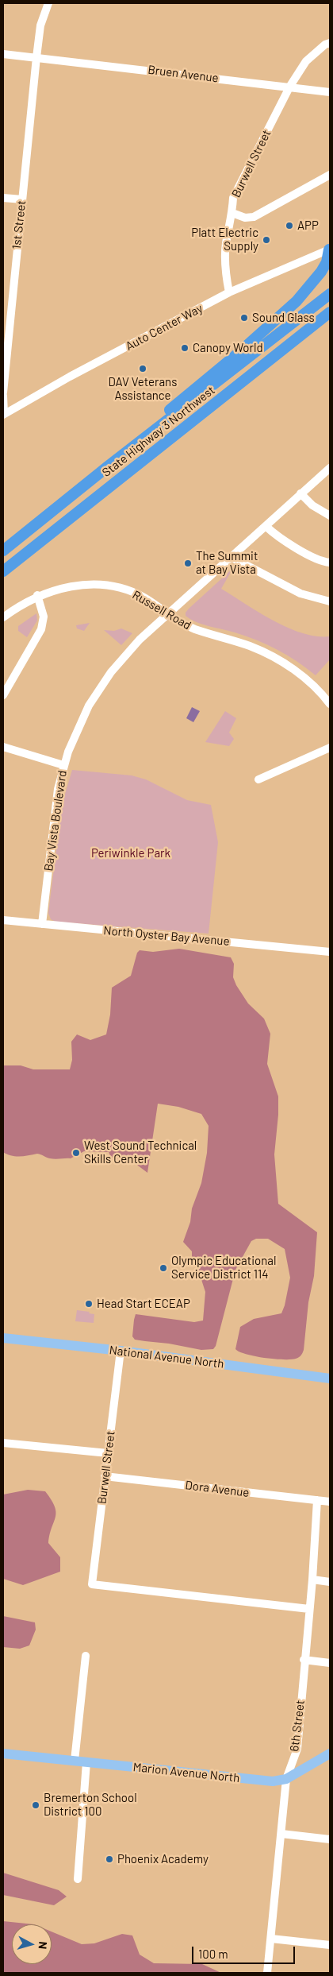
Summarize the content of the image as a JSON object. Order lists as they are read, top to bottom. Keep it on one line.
{"streets":{"highway":["State Highway 3 Northwest"],"main road":["National Avenue North","Marion Avenue North"],"street":["Bruen Avenue","Burwell Street","1st Street","Auto Center Way","Russell Road","Bay Vista Boulevard","North Oyster Bay Avenue","Dora Avenue","6th Street"]},"crossings":[["Bruen Avenue","Burwell Street"],["Bruen Avenue","1st Street"],["Burwell Street","Auto Center Way"],["Burwell Street","National Avenue North"],["Burwell Street","Dora Avenue"],["Burwell Street","6th Street"],["1st Street","Auto Center Way"],["Russell Road","Bay Vista Boulevard"],["Bay Vista Boulevard","North Oyster Bay Avenue"],["Dora Avenue","6th Street"],["6th Street","Marion Avenue North"]],"parks":["Periwinkle Park"],"places":["APP","Platt Electric Supply","Sound Glass","Canopy World","DAV Veterans Assistance","The Summit at Bay Vista","West Sound Technical Skills Center","Olympic Educational Service District 114","Head Start ECEAP","Bremerton School District 100","Phoenix Academy"],"scale_bar":"100 m","north":"right"}
